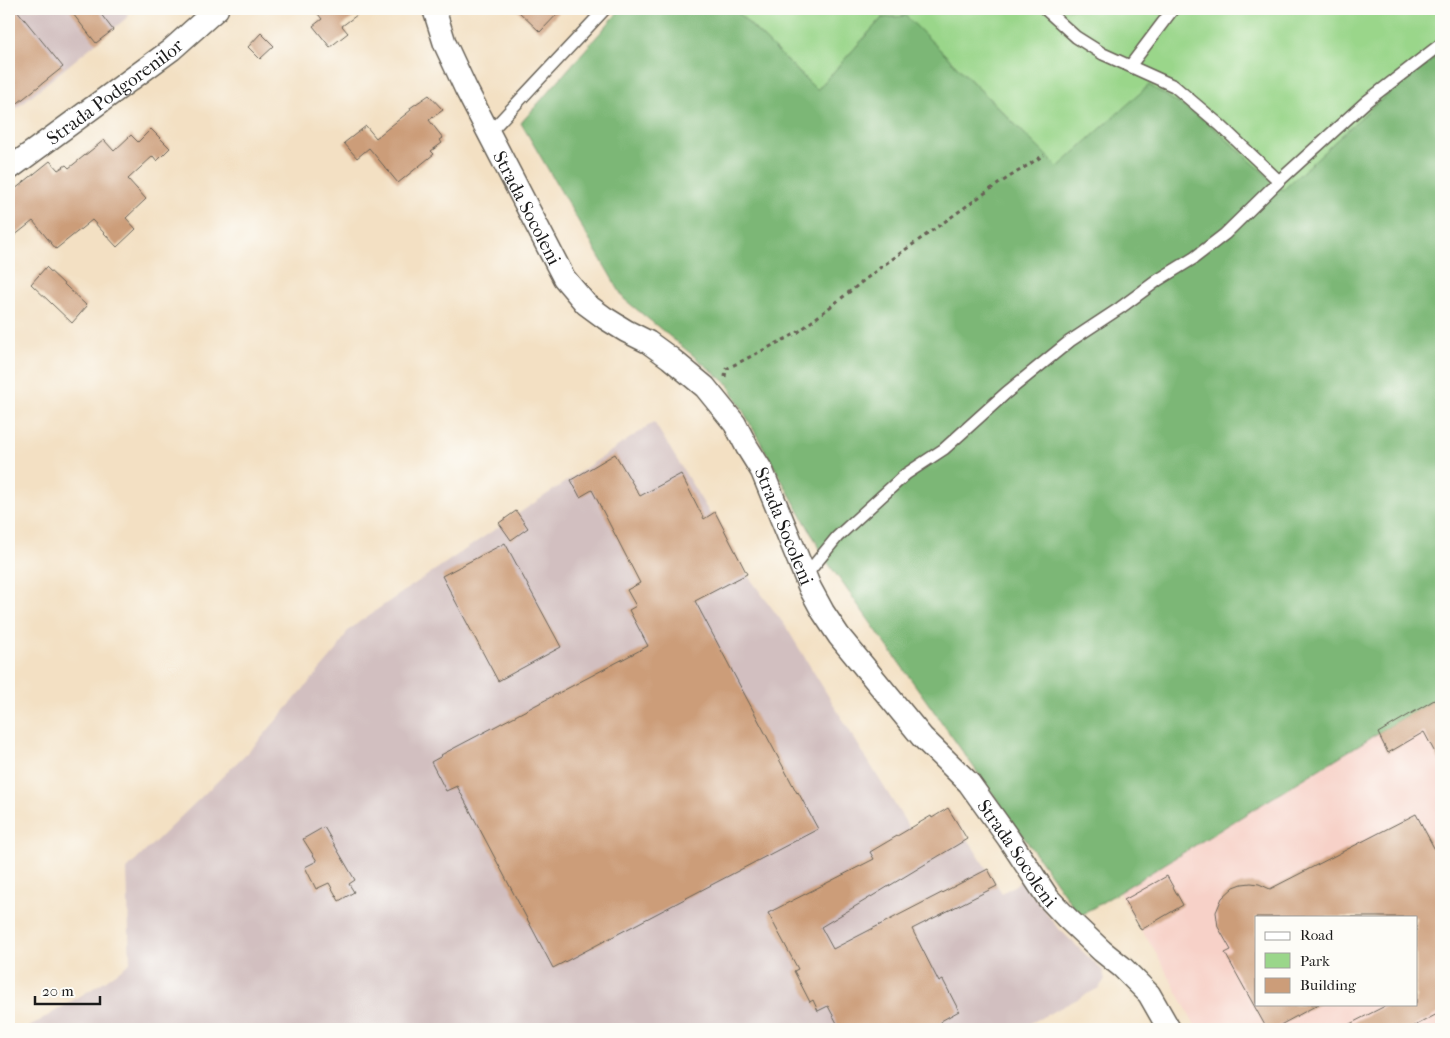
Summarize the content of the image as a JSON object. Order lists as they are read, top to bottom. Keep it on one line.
{"streets":{"street":["Strada Podgorenilor","Strada Socoleni"]},"legend":["Road","Park","Building"],"scale_bar":"20 m"}
